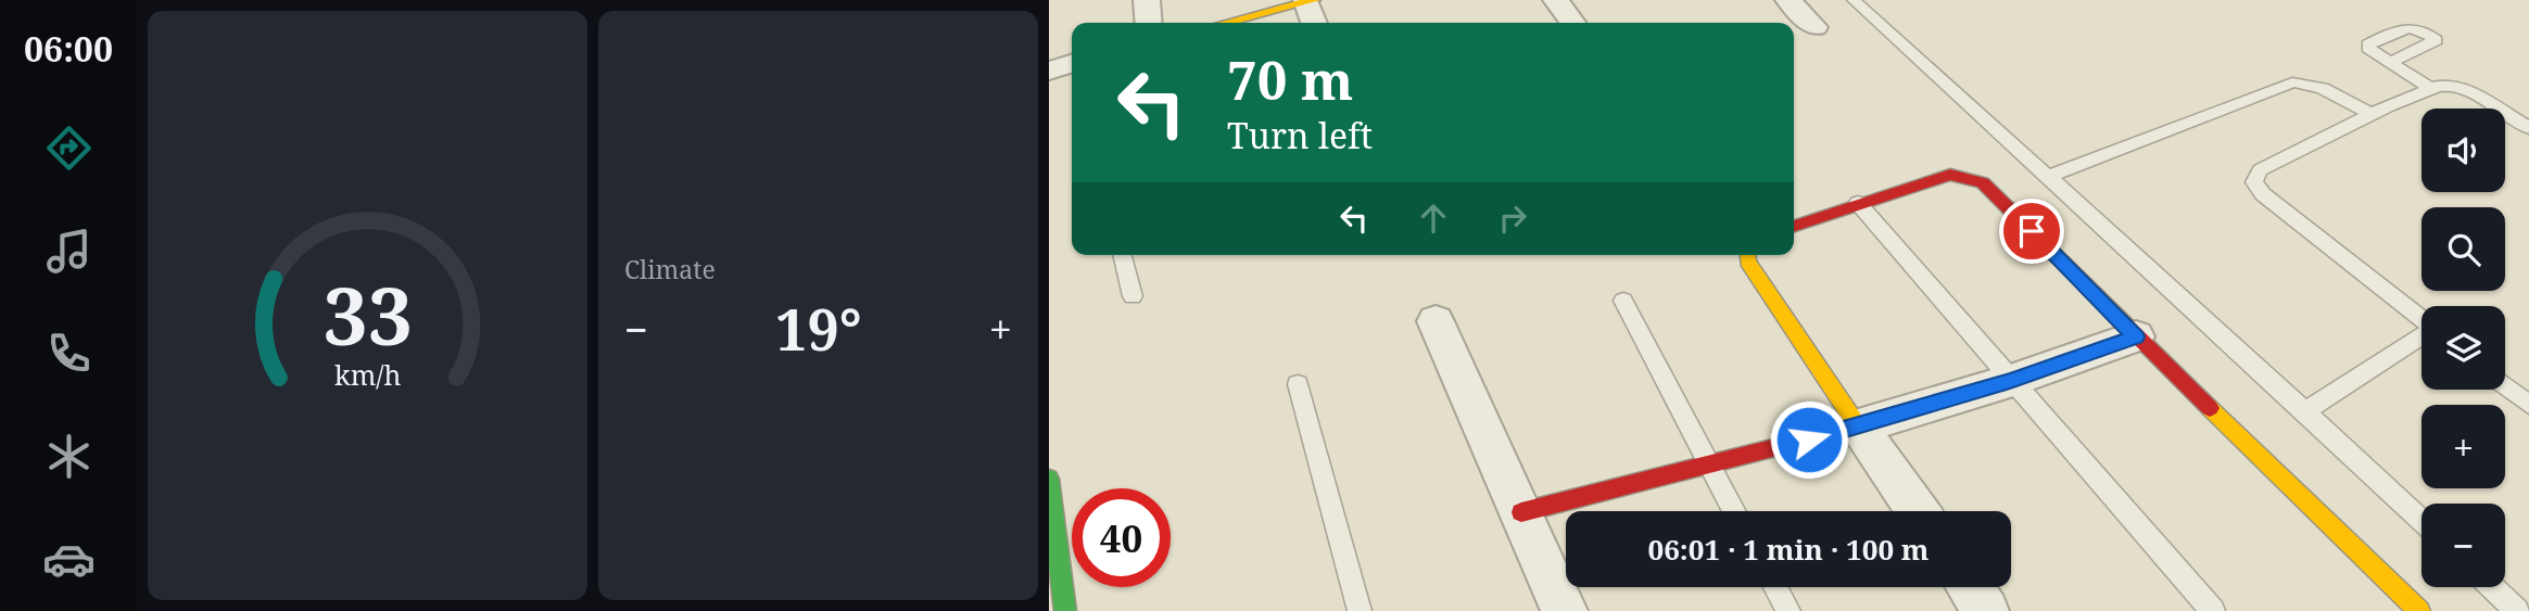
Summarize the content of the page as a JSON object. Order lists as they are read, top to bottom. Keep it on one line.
{"page":{"tabs":"06:00","tile":"Climate","turn":["70 m","Turn left"],"map_buttons":["+","−"],"heat":["−","19°","+"],"limit":"40","trip":"06:01 · 1 min · 100 m","gauge":["33","km/h"]}}
